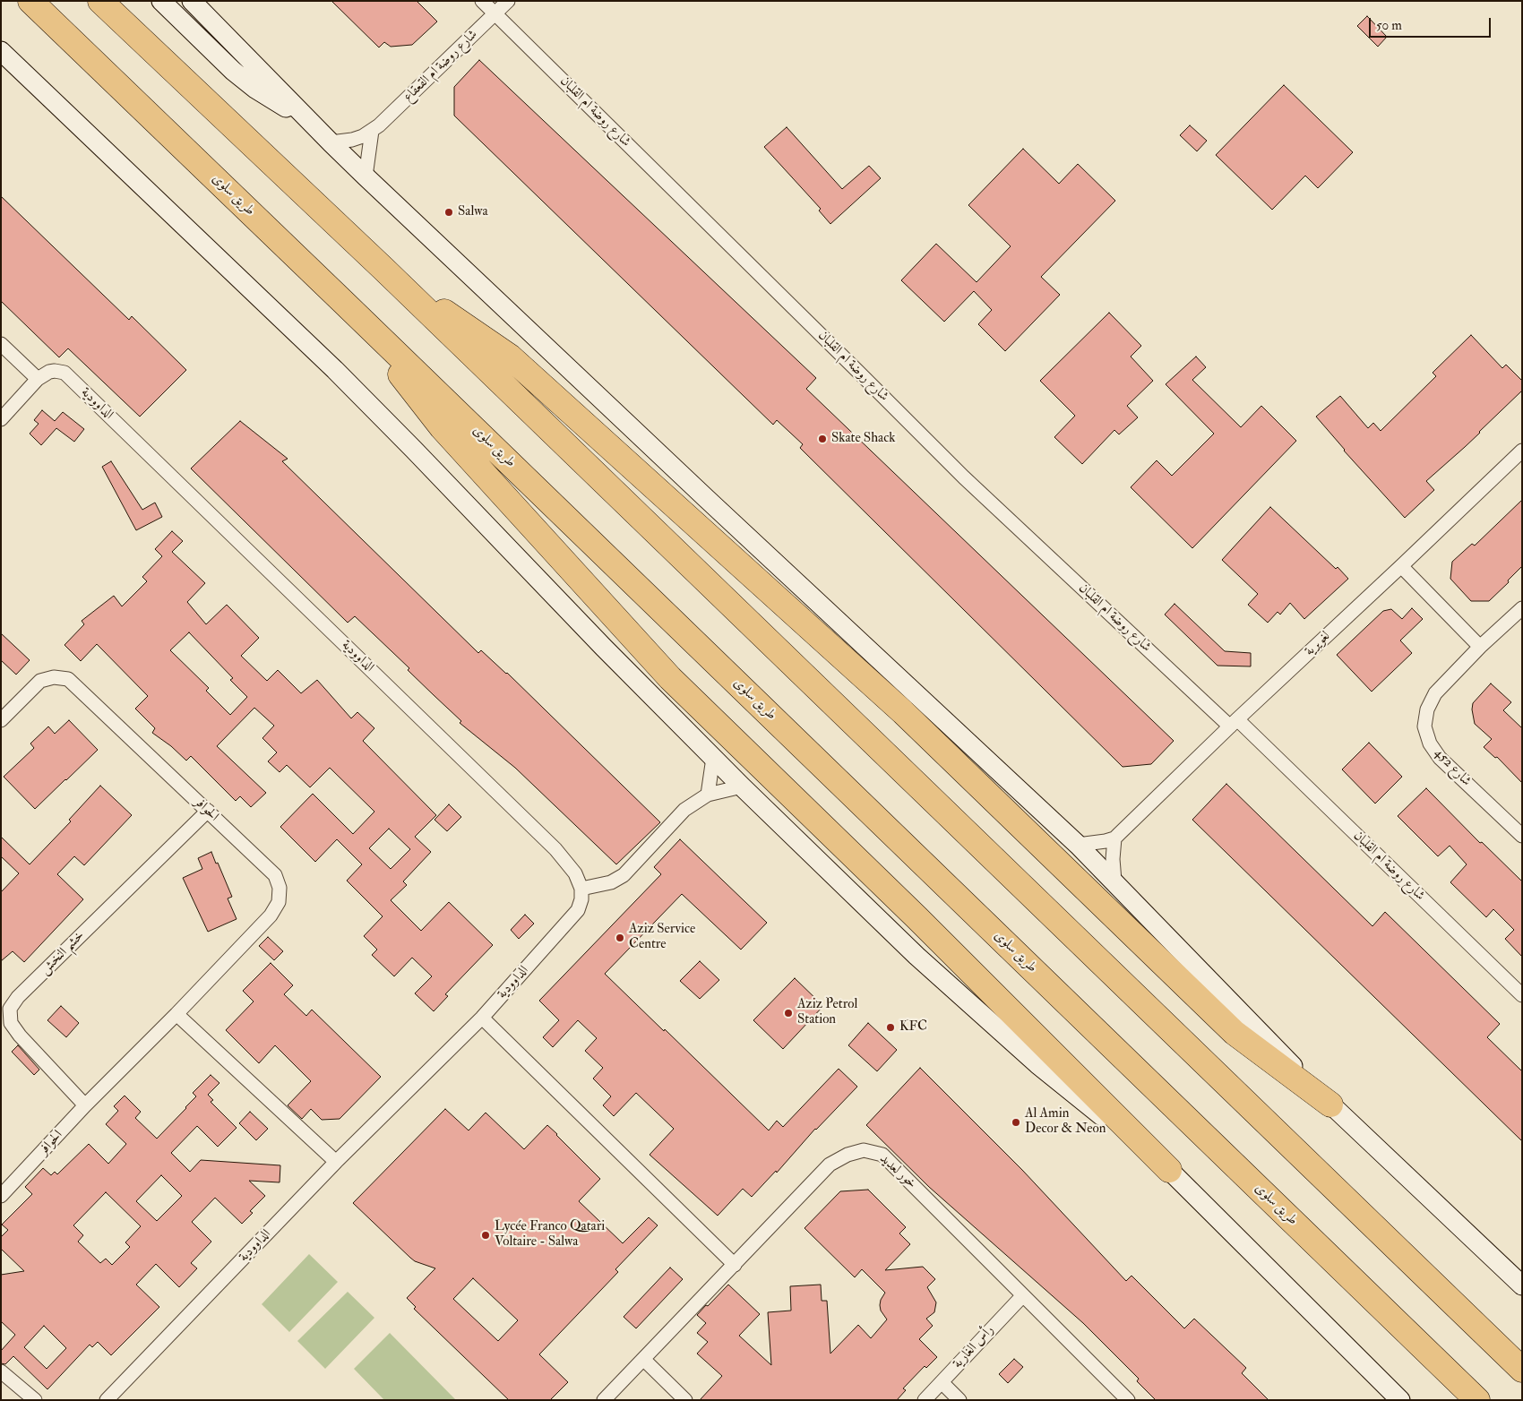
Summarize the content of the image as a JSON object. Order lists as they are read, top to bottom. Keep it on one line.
{"streets":{"highway":["طريق سلوى"],"street":["شارع روضة ام القعقاع","شارع روضة ام القلبان","الداوودية","لغويرية","شارع 452","الحوافر","خشم النخش","خور لعديد","رأس الغارية"]},"crossings":[["شارع روضة ام القعقاع","شارع روضة ام القلبان"],["شارع روضة ام القلبان","لغويرية"],["الحوافر","خشم النخش"],["خور لعديد","رأس الغارية"]],"places":["Salwa","Skate Shack","Aziz Service Centre","Aziz Petrol Station","KFC","Al Amin Decor & Neon","Lycée Franco Qatari Voltaire - Salwa"],"scale_bar":"50 m"}
